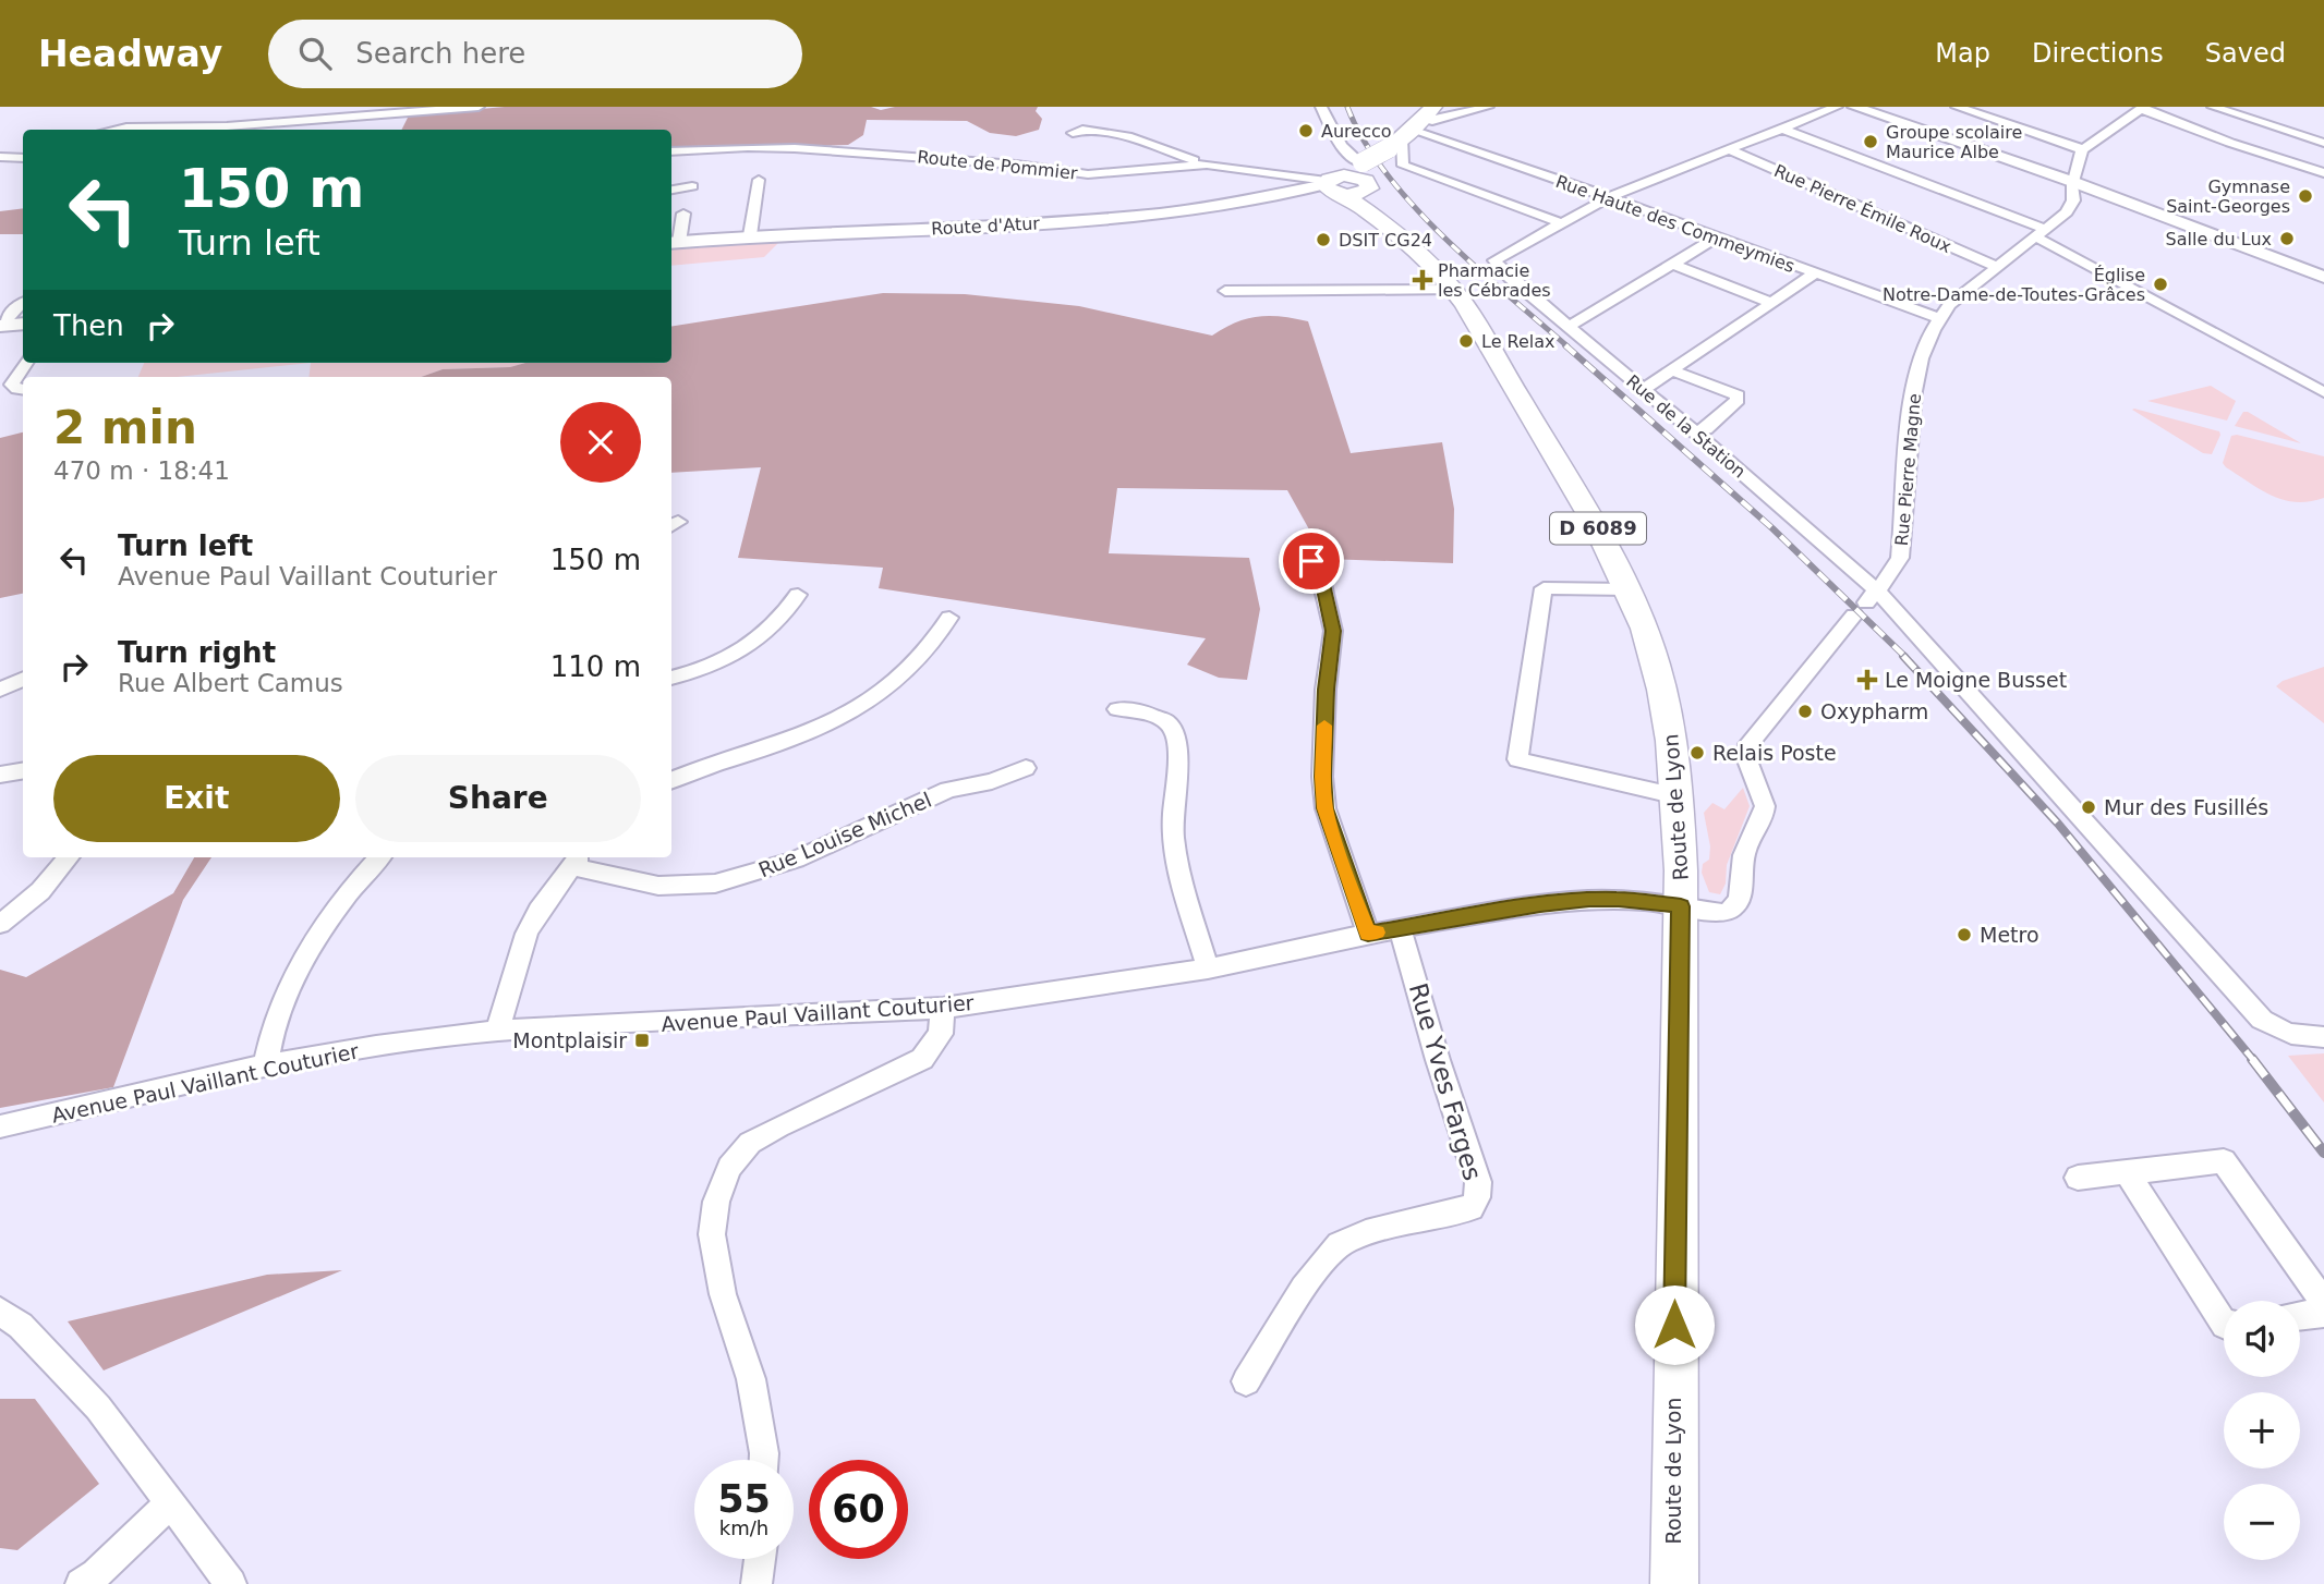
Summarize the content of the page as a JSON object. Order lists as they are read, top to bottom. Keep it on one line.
{"streets":{"main road":["Route d'Atur","D 6089","Route de Lyon"],"street":["Route de Pommier","Rue Pierre Émile Roux","Rue Haute des Commeymies","Rue de la Station","Rue Pierre Magne","Rue Louise Michel","Avenue Paul Vaillant Couturier","Rue Yves Farges"]},"crossings":[["Route de Pommier","Route d'Atur"],["Route de Pommier","Route de Lyon"],["Rue Pierre Émile Roux","Rue Pierre Magne"],["Rue Haute des Commeymies","Rue Pierre Magne"],["Route d'Atur","Route de Lyon"],["Rue de la Station","Rue Pierre Magne"],["Rue Pierre Magne","Route de Lyon"],["Rue Pierre Magne","Avenue Paul Vaillant Couturier"],["Route de Lyon","Avenue Paul Vaillant Couturier"],["Avenue Paul Vaillant Couturier","Rue Yves Farges"]],"places":{"other":["Aurecco","Groupe scolaire Maurice Albe","Gymnase Saint-Georges","Salle du Lux","DSIT CG24","Église Notre-Dame-de-Toutes-Grâces","Le Relax","Oxypharm","Relais Poste","Mur des Fusillés","Metro"],"health":["Pharmacie les Cébrades","Le Moigne Busset"],"transit":["Montplaisir"]},"page":{"header":"Headway","search":"Search here","nav":["Map","Directions","Saved"],"turn":["150 m","Turn left"],"then":"Then","heading":["2 min","470 m · 18:41"],"list":[{"name":"Turn left","note":"Avenue Paul Vaillant Couturier","value":"150 m"},{"name":"Turn right","note":"Rue Albert Camus","value":"110 m"}],"buttons":["Exit","Share"],"map_buttons":["+","−"],"speed":"55 km/h","limit":"60"}}
